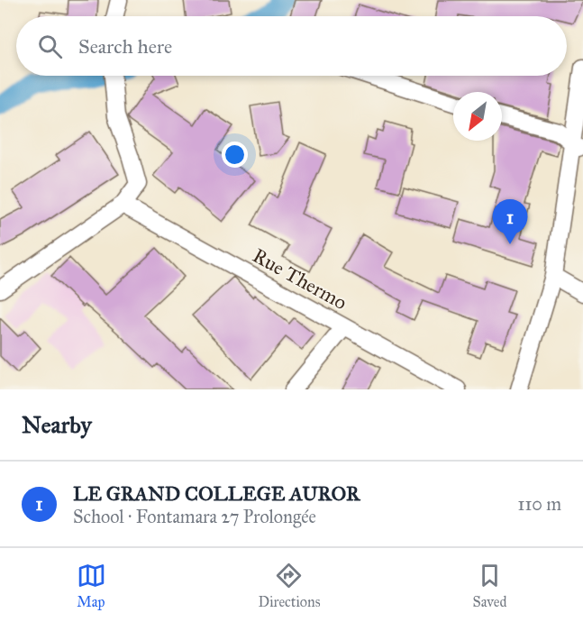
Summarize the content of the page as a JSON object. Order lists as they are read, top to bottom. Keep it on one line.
{"streets":{"street":["Rue Thermo"]},"north":"bottom left","page":{"search":"Search here","pins":"1","heading":"Nearby","list":[{"mark":"1","name":"LE GRAND COLLEGE AUROR","note":"School · Fontamara 27 Prolongée","value":"110 m"}],"nav":["Map","Directions","Saved"]}}
